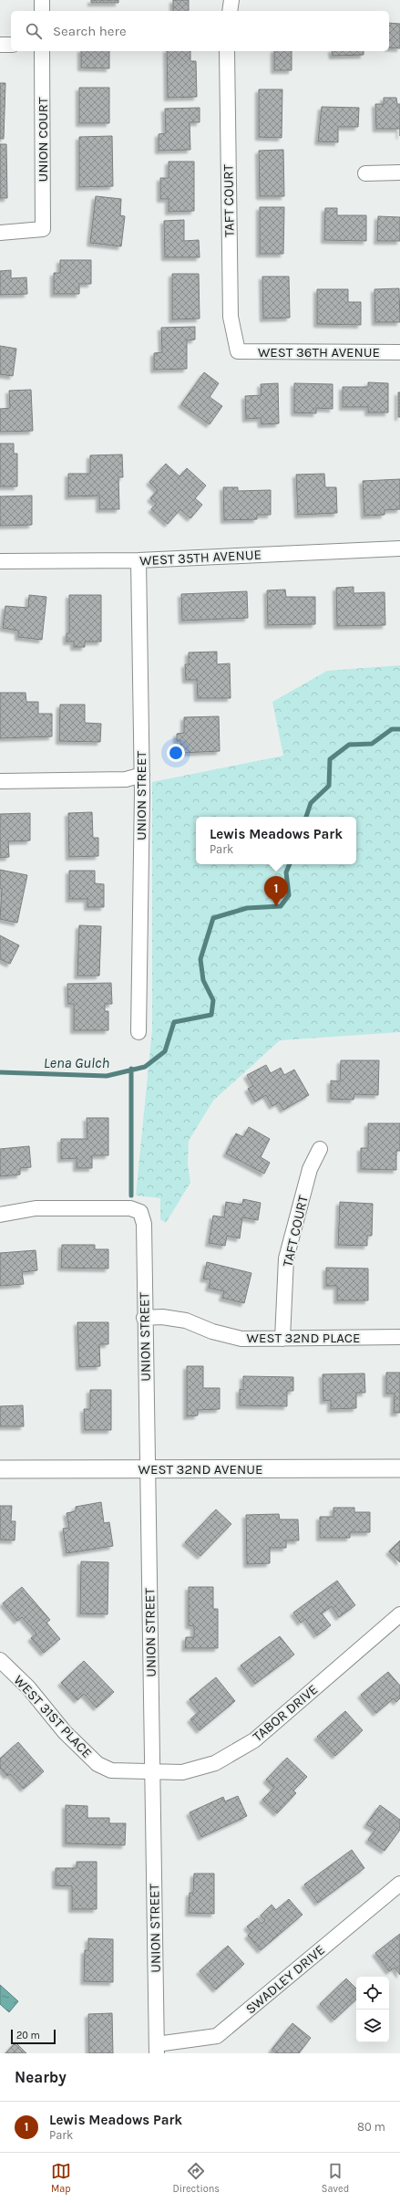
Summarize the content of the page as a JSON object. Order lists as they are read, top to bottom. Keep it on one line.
{"streets":{"street":["UNION COURT","TAFT COURT","WEST 36TH AVENUE","WEST 35TH AVENUE","UNION STREET","WEST 32ND PLACE","WEST 32ND AVENUE","TABOR DRIVE","WEST 31ST PLACE","SWADLEY DRIVE"]},"crossings":[["TAFT COURT","WEST 36TH AVENUE"],["TAFT COURT","WEST 32ND PLACE"],["WEST 35TH AVENUE","UNION STREET"],["UNION STREET","WEST 32ND PLACE"],["UNION STREET","WEST 32ND AVENUE"],["UNION STREET","TABOR DRIVE"],["UNION STREET","WEST 31ST PLACE"],["UNION STREET","SWADLEY DRIVE"],["TABOR DRIVE","WEST 31ST PLACE"]],"water":["Lena Gulch"],"scale_bar":"20 m","page":{"search":"Search here","popup":["Lewis Meadows Park","Park"],"pins":"1","scale":"20 m","heading":"Nearby","list":[{"mark":"1","name":"Lewis Meadows Park","note":"Park","value":"80 m"}],"nav":["Map","Directions","Saved"]}}
